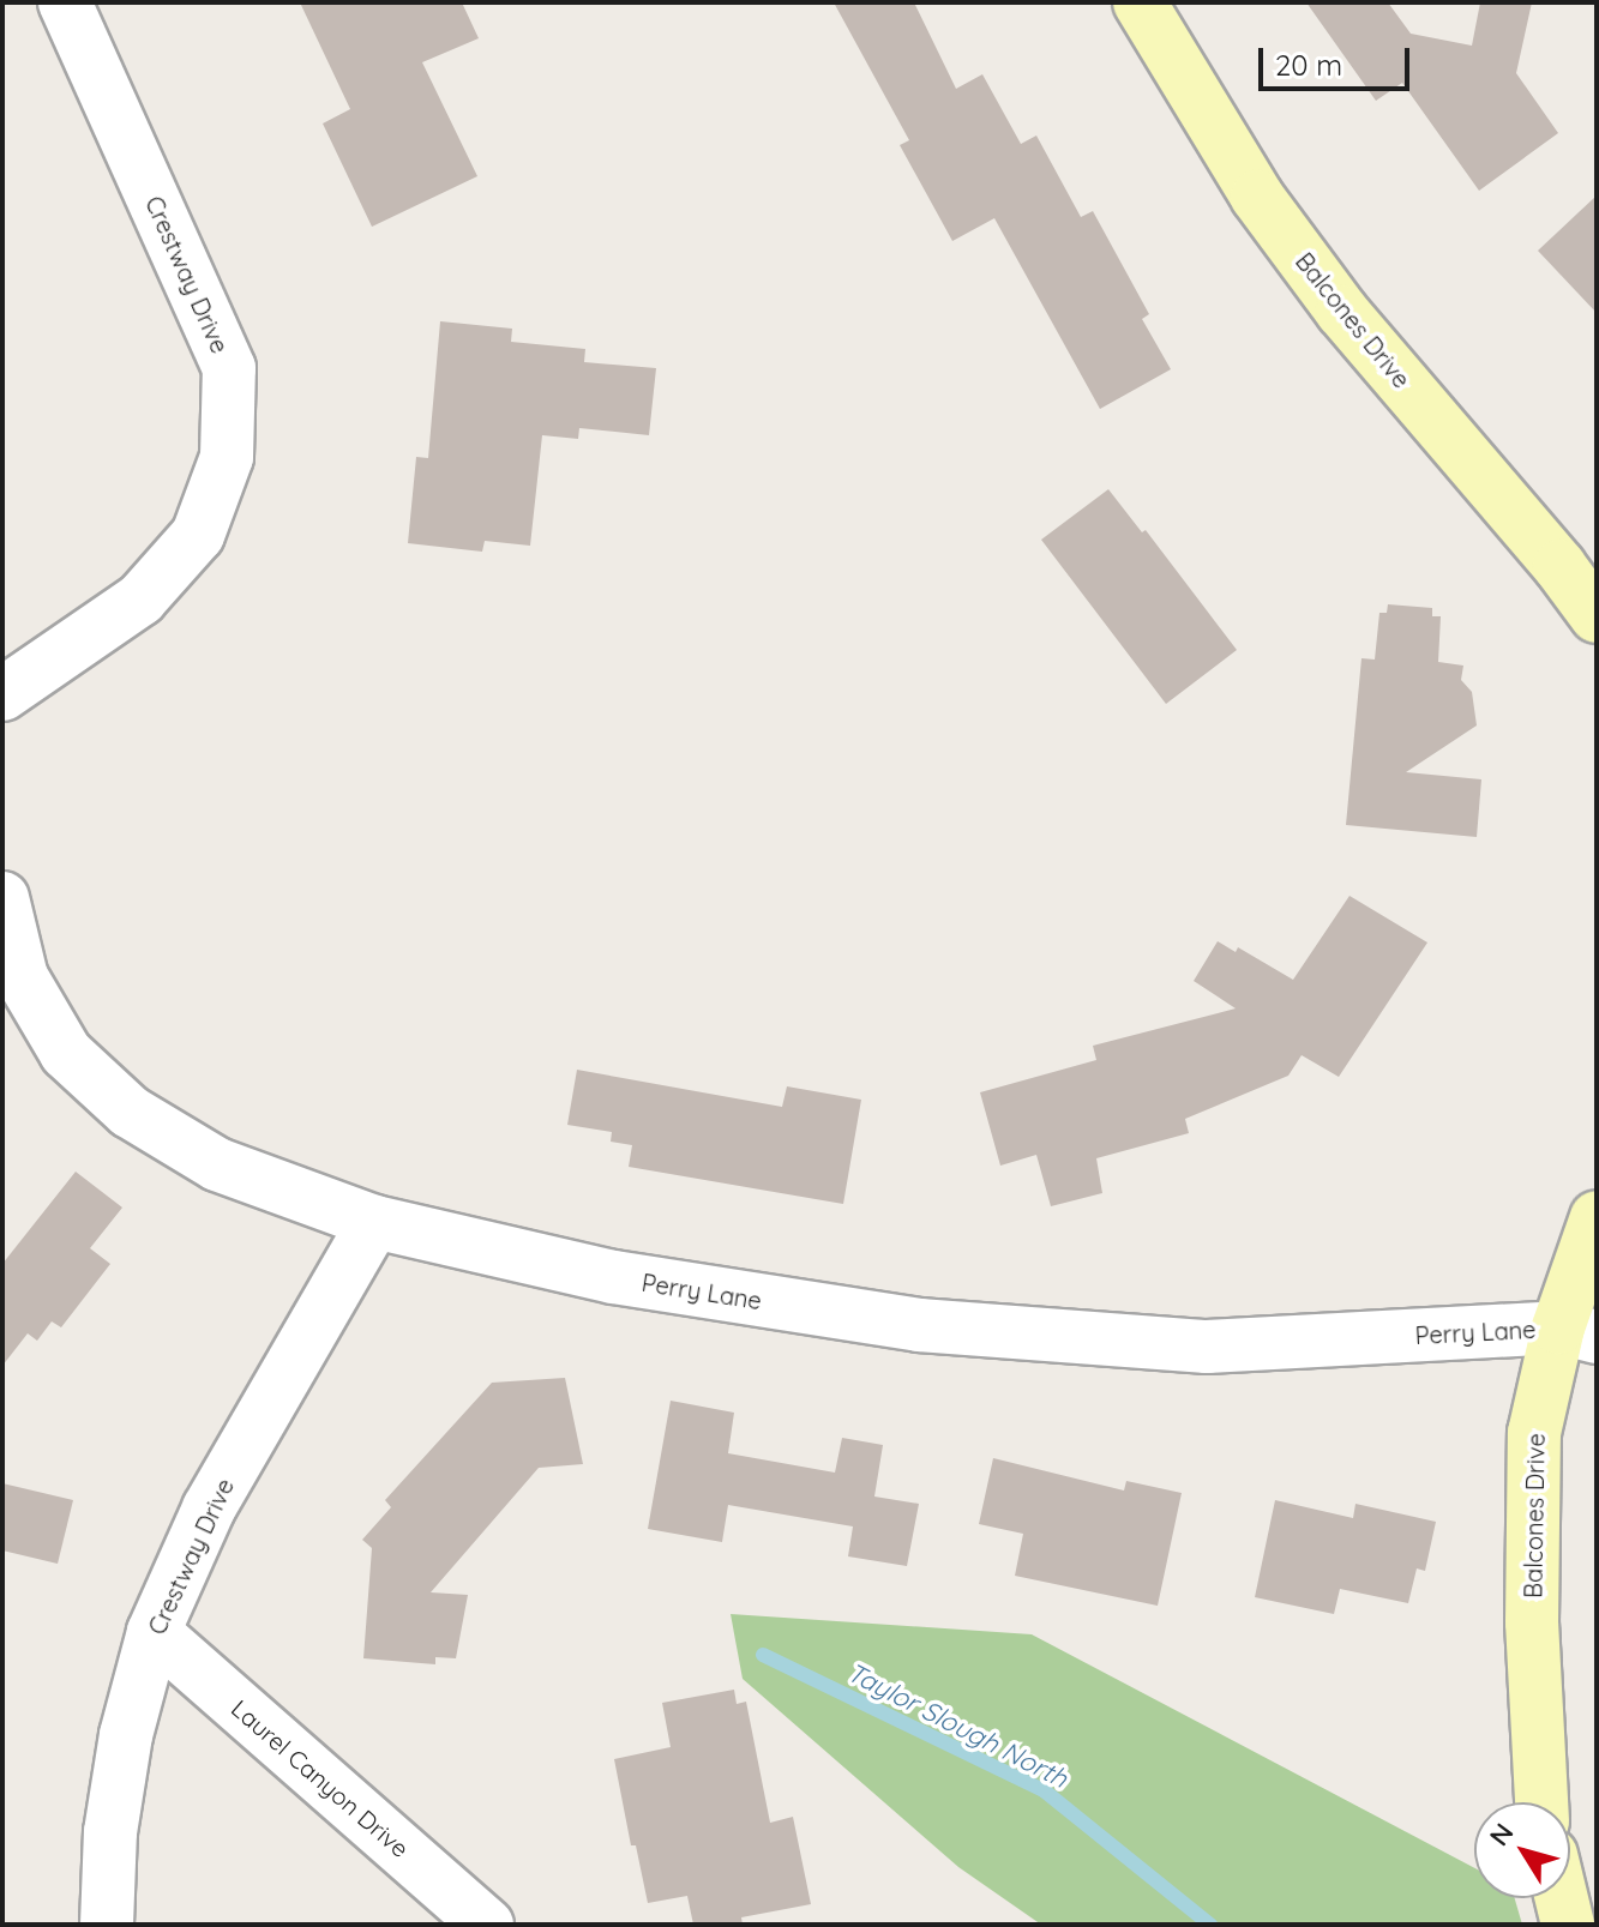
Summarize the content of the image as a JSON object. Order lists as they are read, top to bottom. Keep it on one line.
{"streets":{"street":["Crestway Drive","Balcones Drive","Perry Lane","Laurel Canyon Drive"]},"crossings":[["Crestway Drive","Perry Lane"],["Crestway Drive","Laurel Canyon Drive"],["Balcones Drive","Perry Lane"]],"water":["Taylor Slough North"],"scale_bar":"20 m","north":"top left"}
